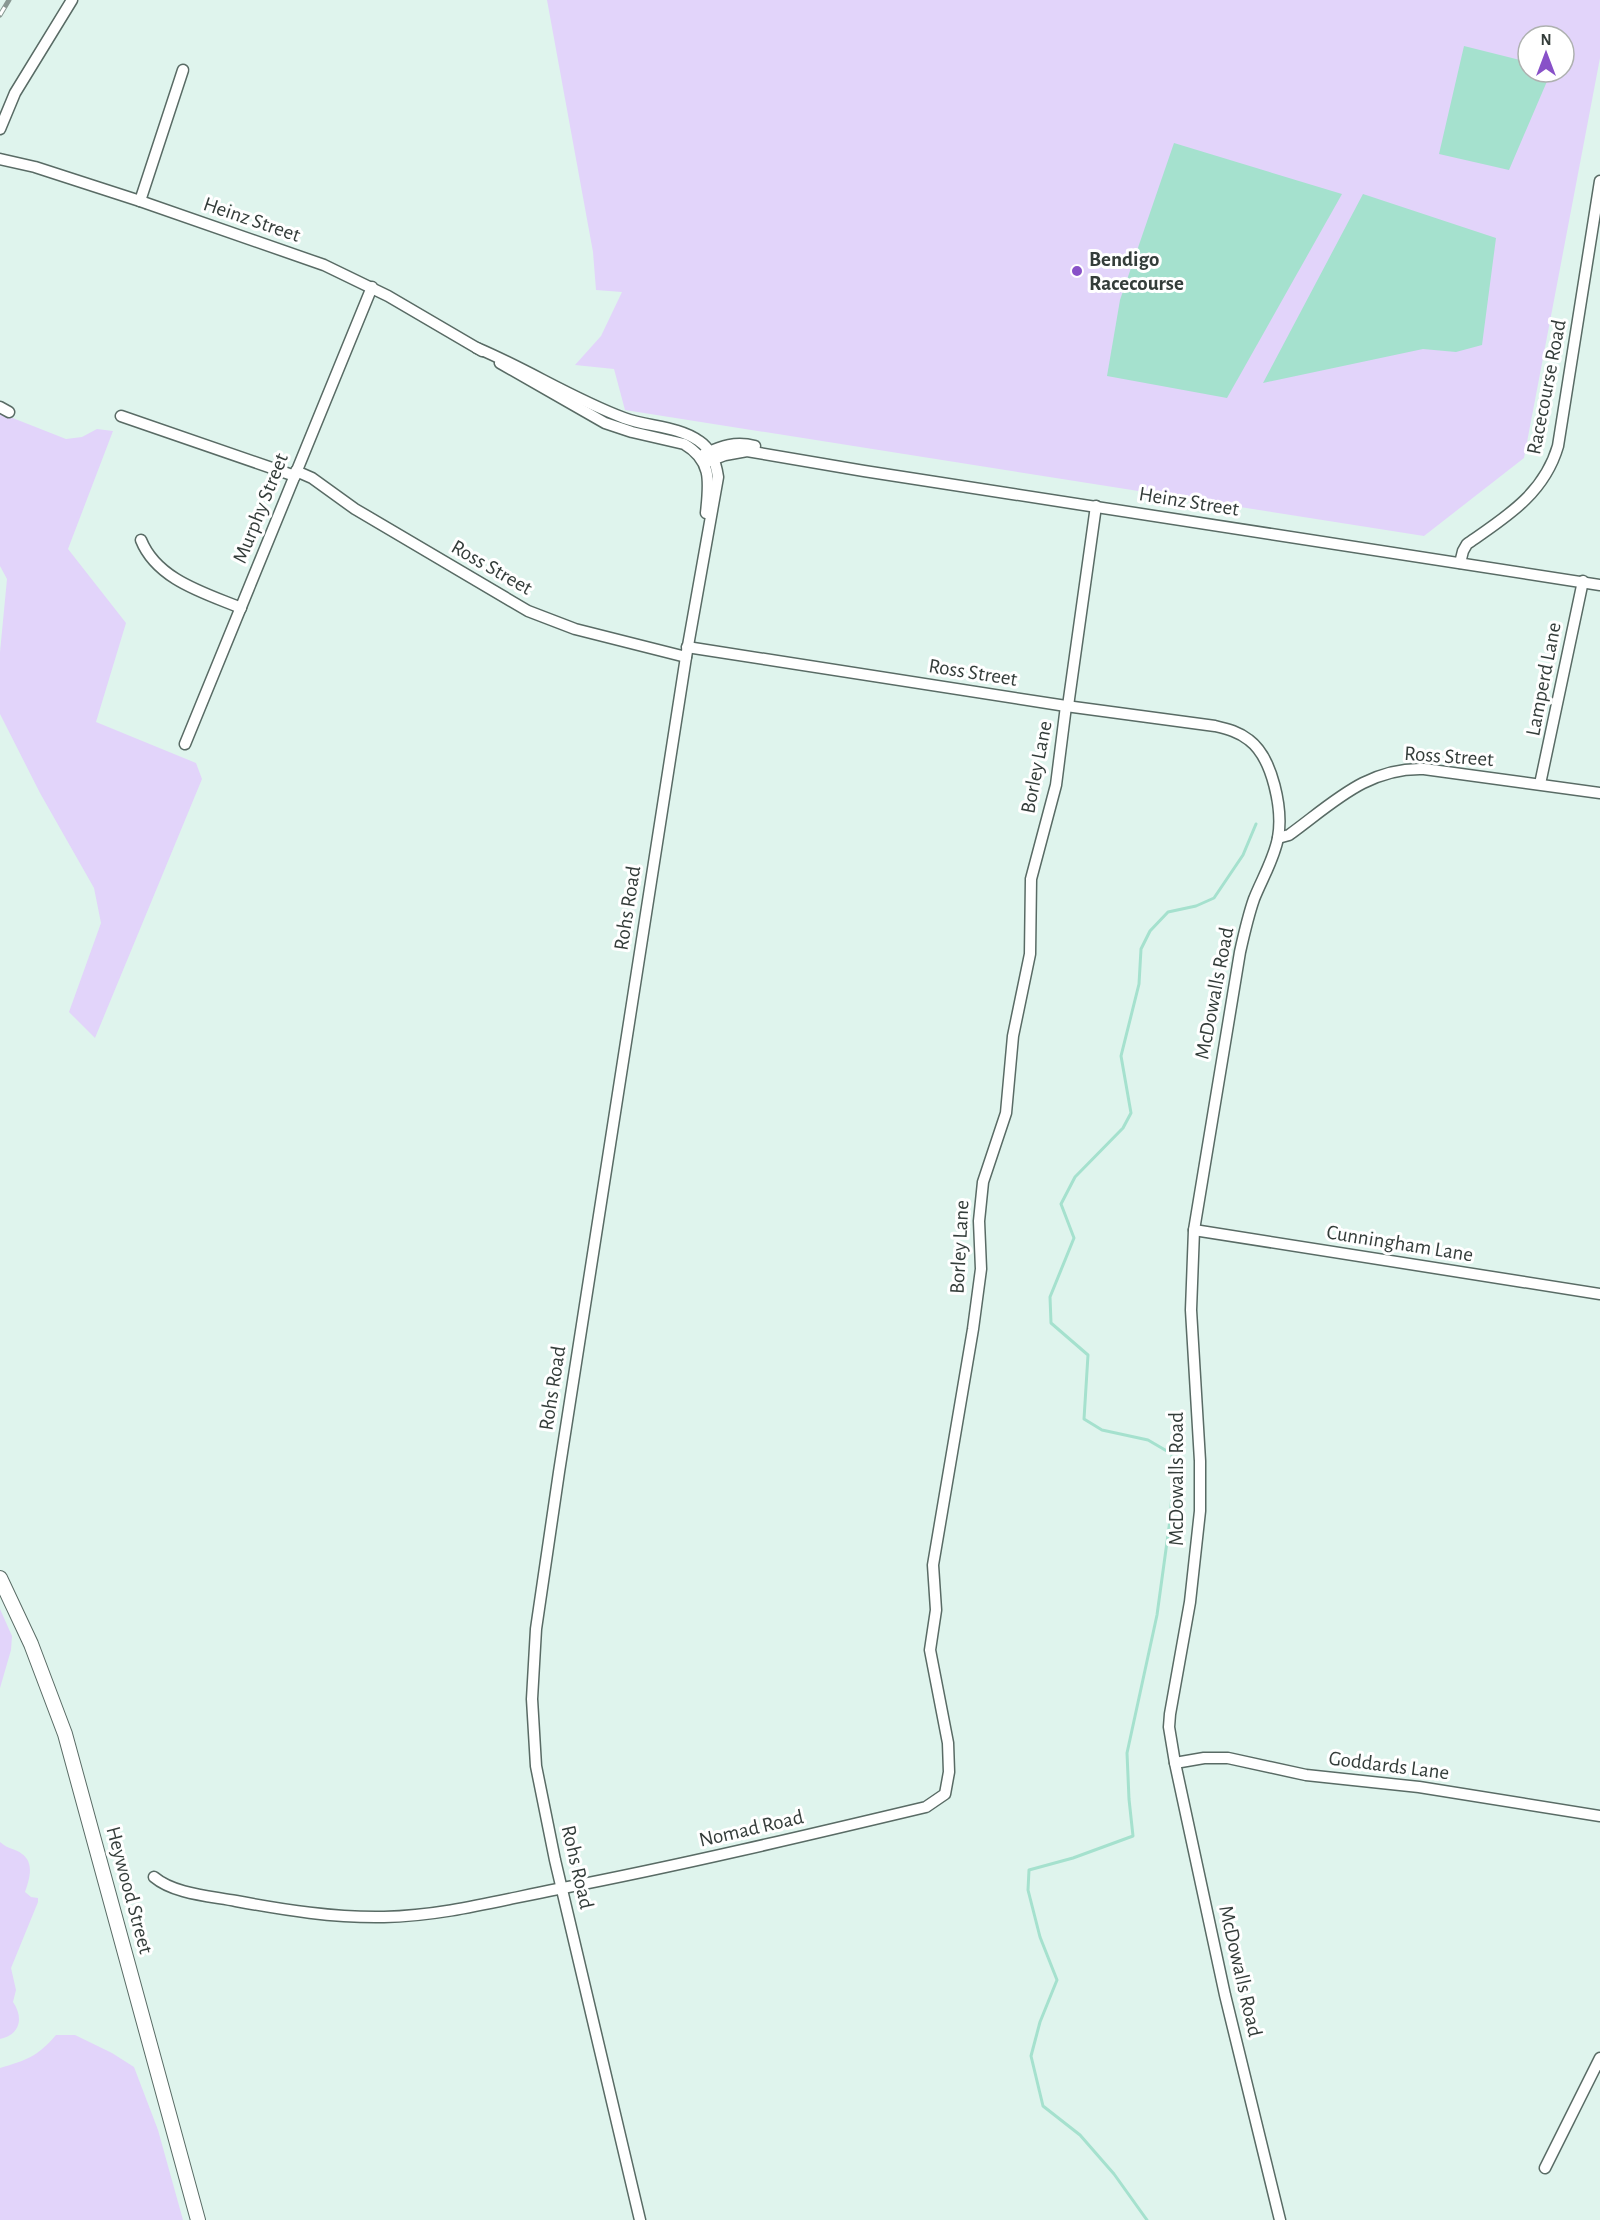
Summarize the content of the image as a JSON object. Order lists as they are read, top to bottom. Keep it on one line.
{"streets":{"main road":["Heywood Street"],"street":["Heinz Street","Racecourse Road","Murphy Street","Ross Street","Lamperd Lane","Borley Lane","Rohs Road","McDowalls Road","Cunningham Lane","Goddards Lane","Nomad Road"]},"crossings":[["Heinz Street","Racecourse Road"],["Heinz Street","Murphy Street"],["Heinz Street","Lamperd Lane"],["Heinz Street","Borley Lane"],["Heinz Street","Rohs Road"],["Murphy Street","Ross Street"],["Ross Street","Lamperd Lane"],["Ross Street","Borley Lane"],["Ross Street","Rohs Road"],["Ross Street","McDowalls Road"],["Borley Lane","Nomad Road"],["Rohs Road","Nomad Road"],["Rohs Road","Heywood Street"],["McDowalls Road","Cunningham Lane"],["McDowalls Road","Goddards Lane"],["Nomad Road","Heywood Street"]],"places":["Bendigo Racecourse"],"north":"top"}
